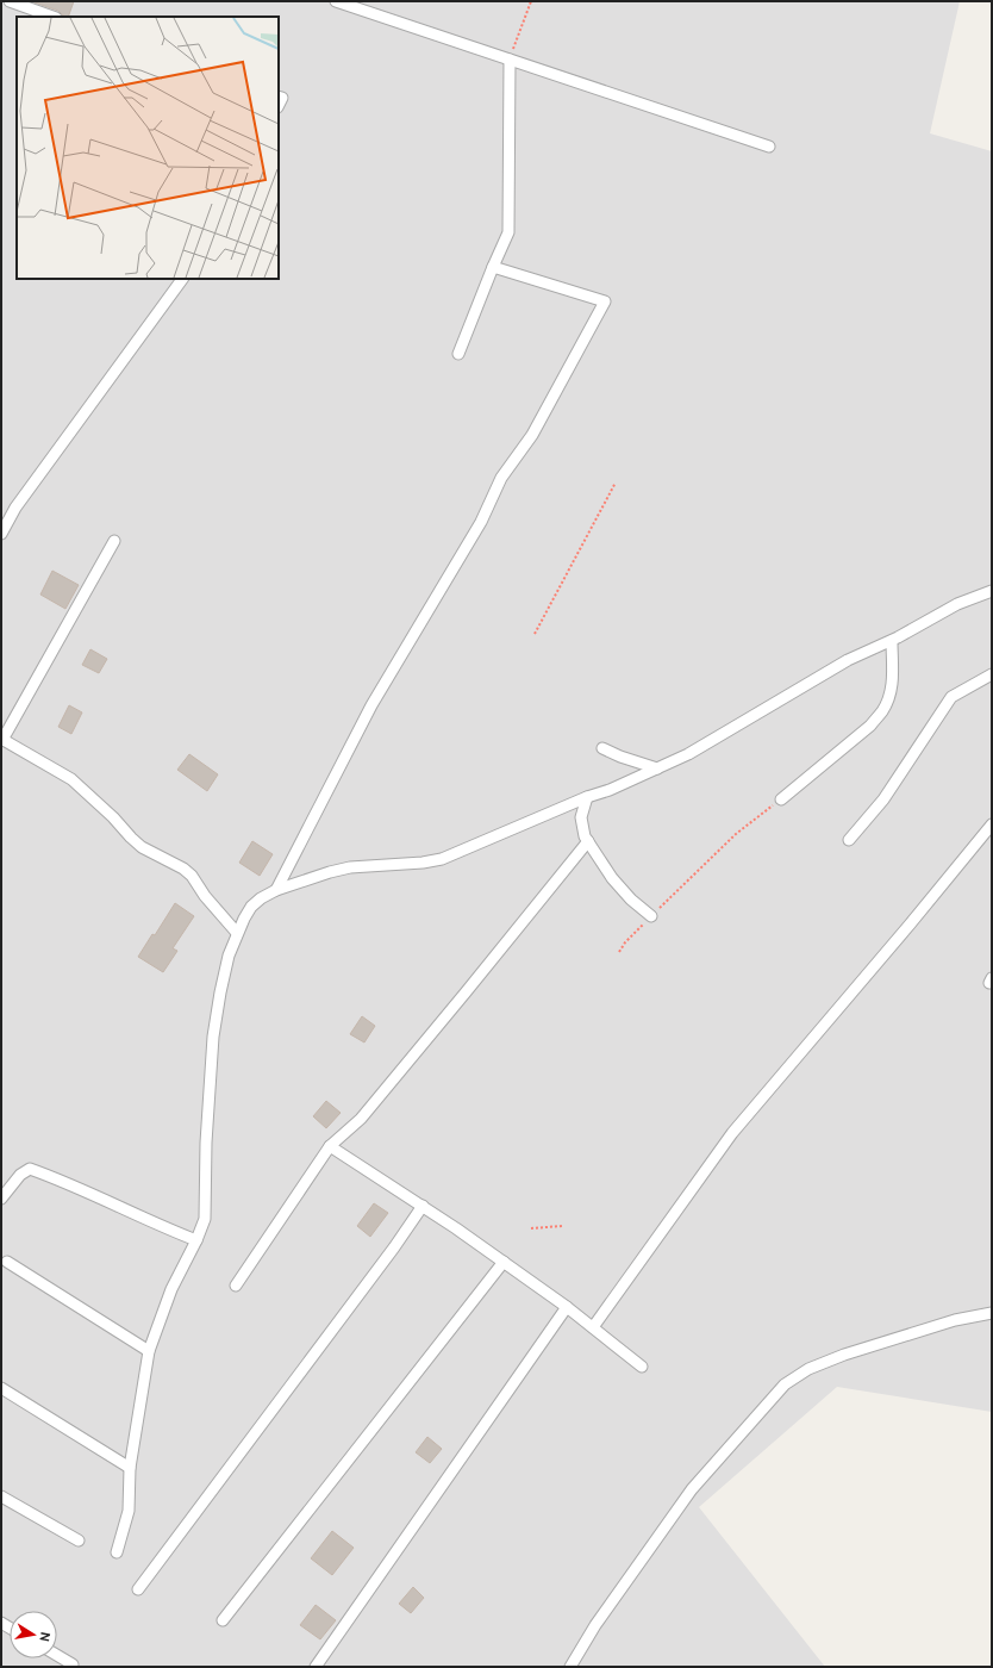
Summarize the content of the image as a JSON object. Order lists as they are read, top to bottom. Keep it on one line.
{"north":"right"}
